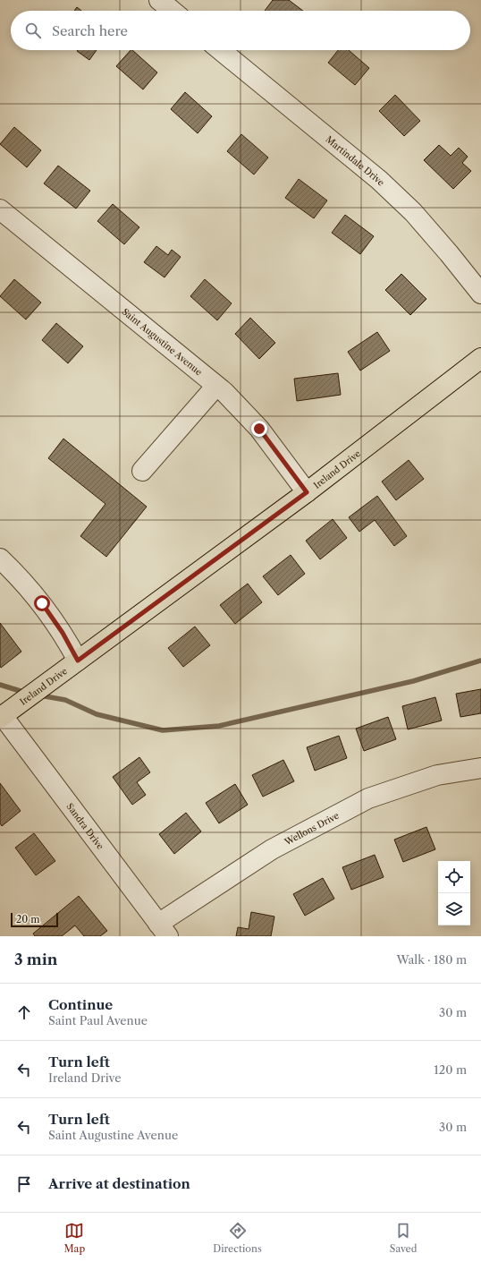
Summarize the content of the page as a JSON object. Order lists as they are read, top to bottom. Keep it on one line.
{"streets":{"main road":["Ireland Drive"],"street":["Martindale Drive","Saint Augustine Avenue","Sandra Drive","Wellons Drive"]},"crossings":[["Saint Augustine Avenue","Ireland Drive"],["Ireland Drive","Sandra Drive"],["Sandra Drive","Wellons Drive"]],"scale_bar":"20 m","page":{"search":"Search here","scale":"20 m","heading":["3 min","Walk · 180 m"],"list":[["Continue","Saint Paul Avenue","30 m"],["Turn left","Ireland Drive","120 m"],["Turn left","Saint Augustine Avenue","30 m"],"Arrive at destination"],"nav":["Map","Directions","Saved"]}}
